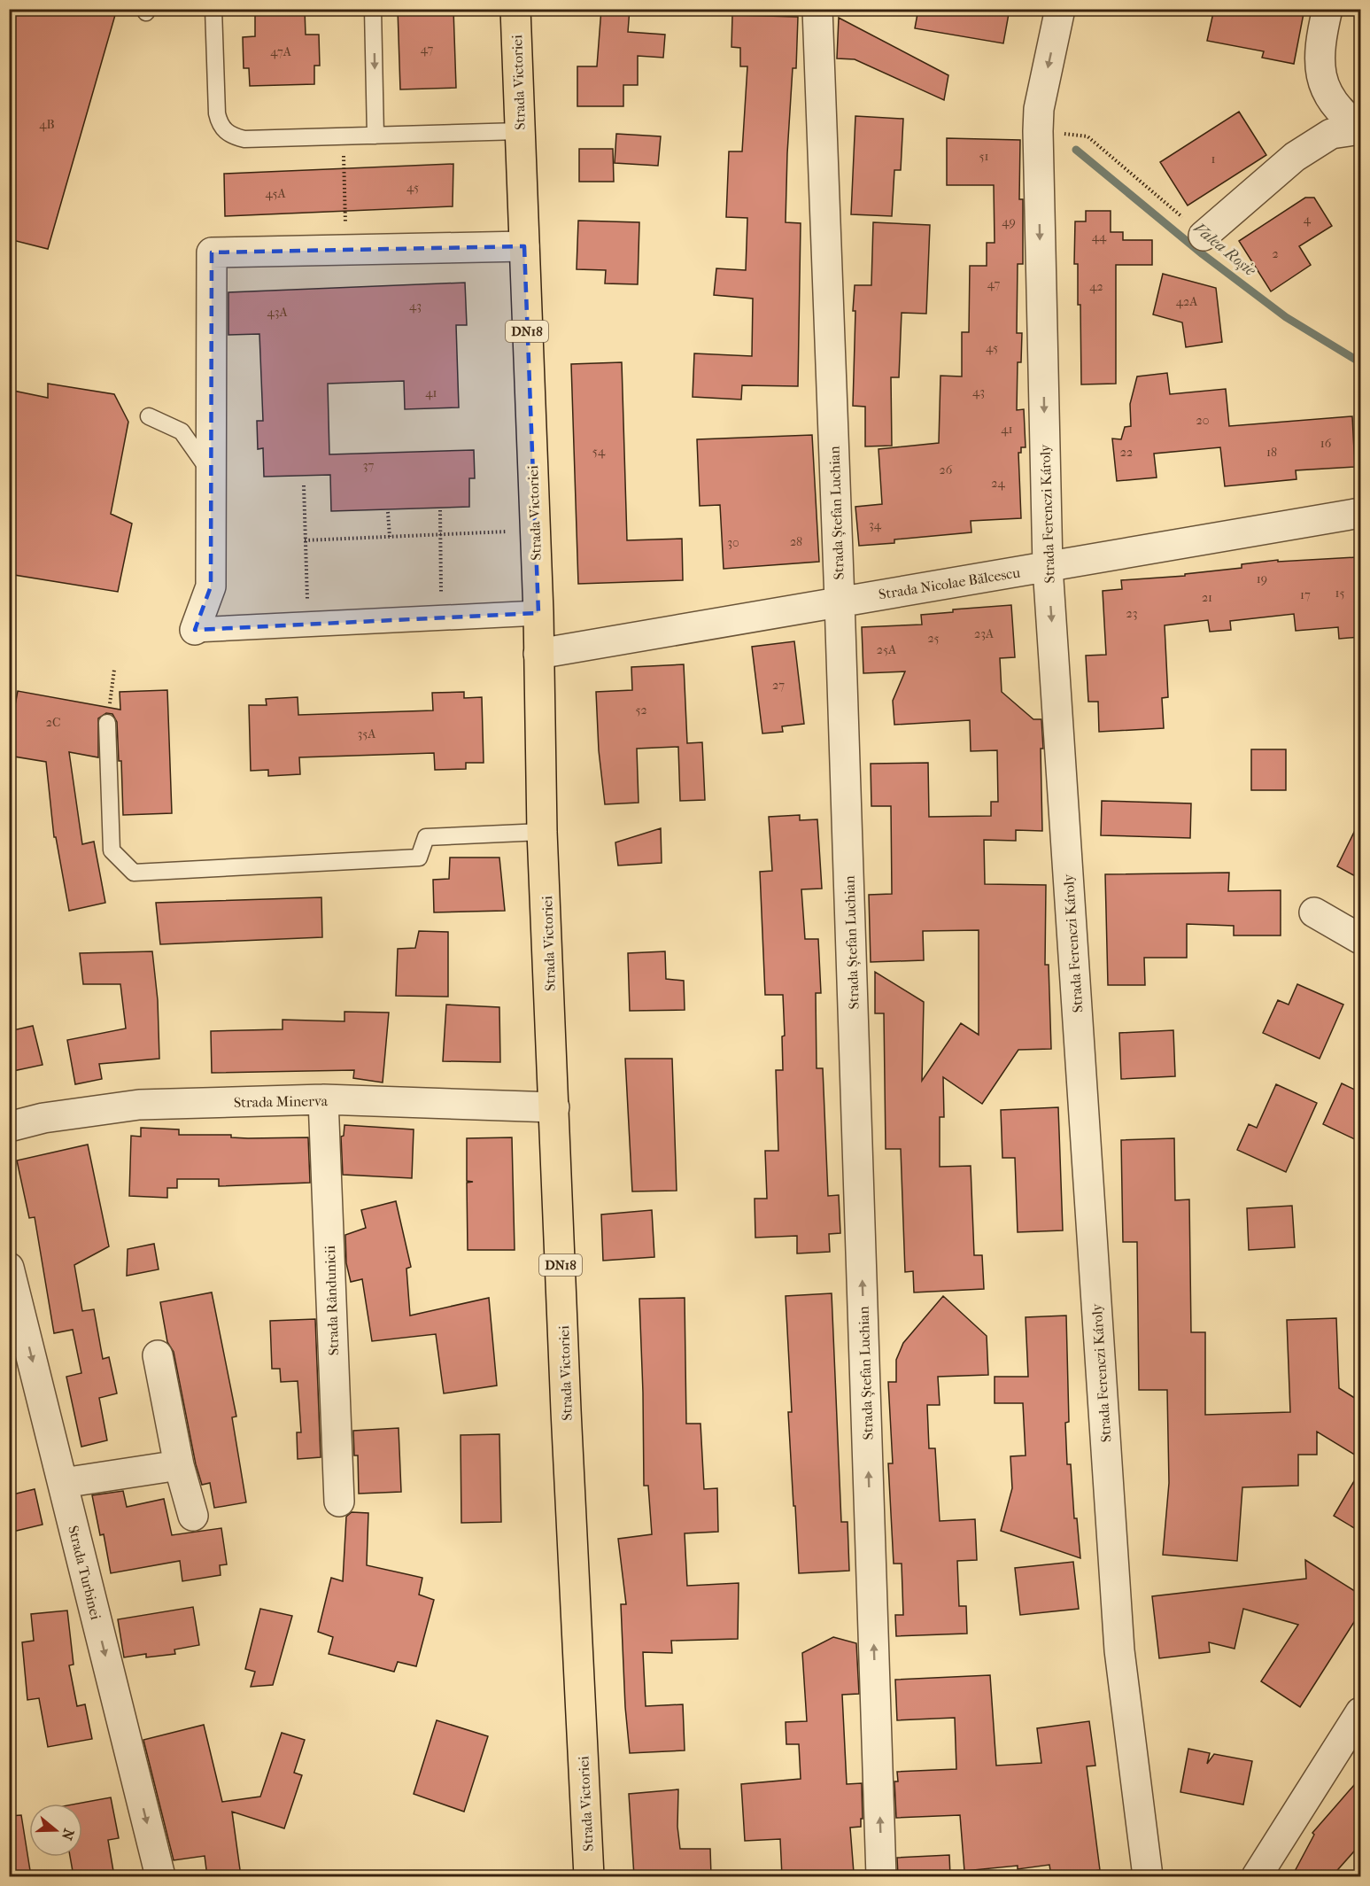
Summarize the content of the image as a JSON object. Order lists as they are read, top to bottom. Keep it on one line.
{"streets":{"main road":["Strada Victoriei","DN18"],"street":["Strada Ștefan Luchian","Strada Ferenczi Károly","Strada Nicolae Bălcescu","Strada Minerva","Strada Rândunicii","Strada Turbinei"]},"crossings":[["Strada Victoriei","Strada Nicolae Bălcescu"],["Strada Victoriei","Strada Minerva"],["Strada Ștefan Luchian","Strada Nicolae Bălcescu"],["Strada Ferenczi Károly","Strada Nicolae Bălcescu"],["Strada Minerva","Strada Rândunicii"]],"one_way":["Strada Ștefan Luchian","Strada Ferenczi Károly","Strada Turbinei"],"water":["Valea Roșie"],"house_numbers":["47","47A","4B","51","1","45","45A","4","49","44","2","47","42","42A","43","43A","45","43","41","20","41","16","54","22","18","37","26","24","34","28","30","19","15","17","21","23","23A","25","25A","27","52","2C","35A"],"north":"right"}
